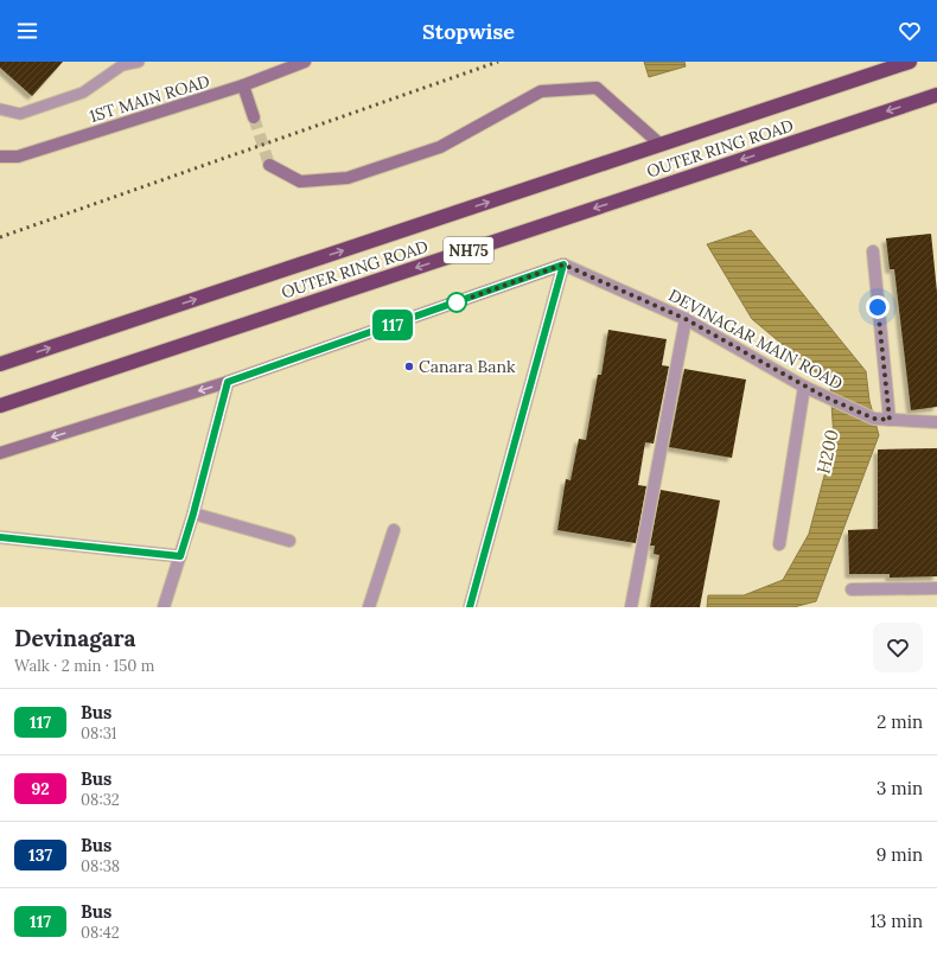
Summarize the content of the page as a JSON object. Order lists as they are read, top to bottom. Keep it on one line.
{"streets":{"highway":["OUTER RING ROAD","NH75"],"street":["1ST MAIN ROAD","DEVINAGAR MAIN ROAD"]},"water":["H200"],"places":["Canara Bank"],"lines":["bus line 117"],"page":{"header":"Stopwise","on_map":"117","heading":["Devinagara","Walk · 2 min · 150 m"],"list":[{"mark":"117","name":"Bus","note":"08:31","value":"2 min"},{"mark":"92","name":"Bus","note":"08:32","value":"3 min"},{"mark":"137","name":"Bus","note":"08:38","value":"9 min"},{"mark":"117","name":"Bus","note":"08:42","value":"13 min"}]}}
